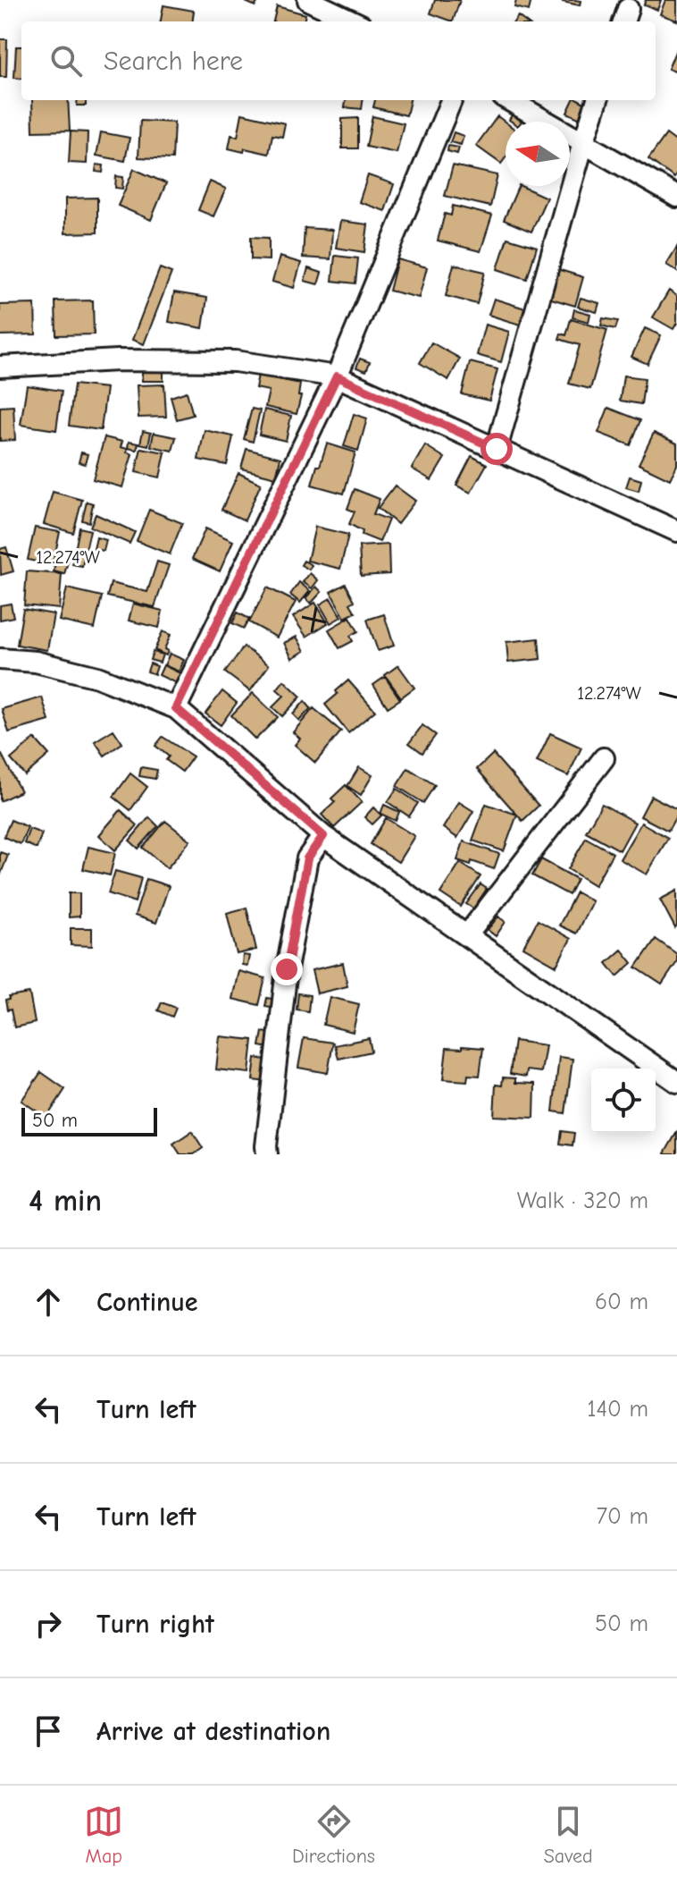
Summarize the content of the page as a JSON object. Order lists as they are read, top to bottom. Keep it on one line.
{"scale_bar":"50 m","north":"left","page":{"search":"Search here","scale":"50 m","heading":["4 min","Walk · 320 m"],"list":[["Continue","60 m"],["Turn left","140 m"],["Turn left","70 m"],["Turn right","50 m"],"Arrive at destination"],"nav":["Map","Directions","Saved"]},"coordinates":["12.274°W"]}
